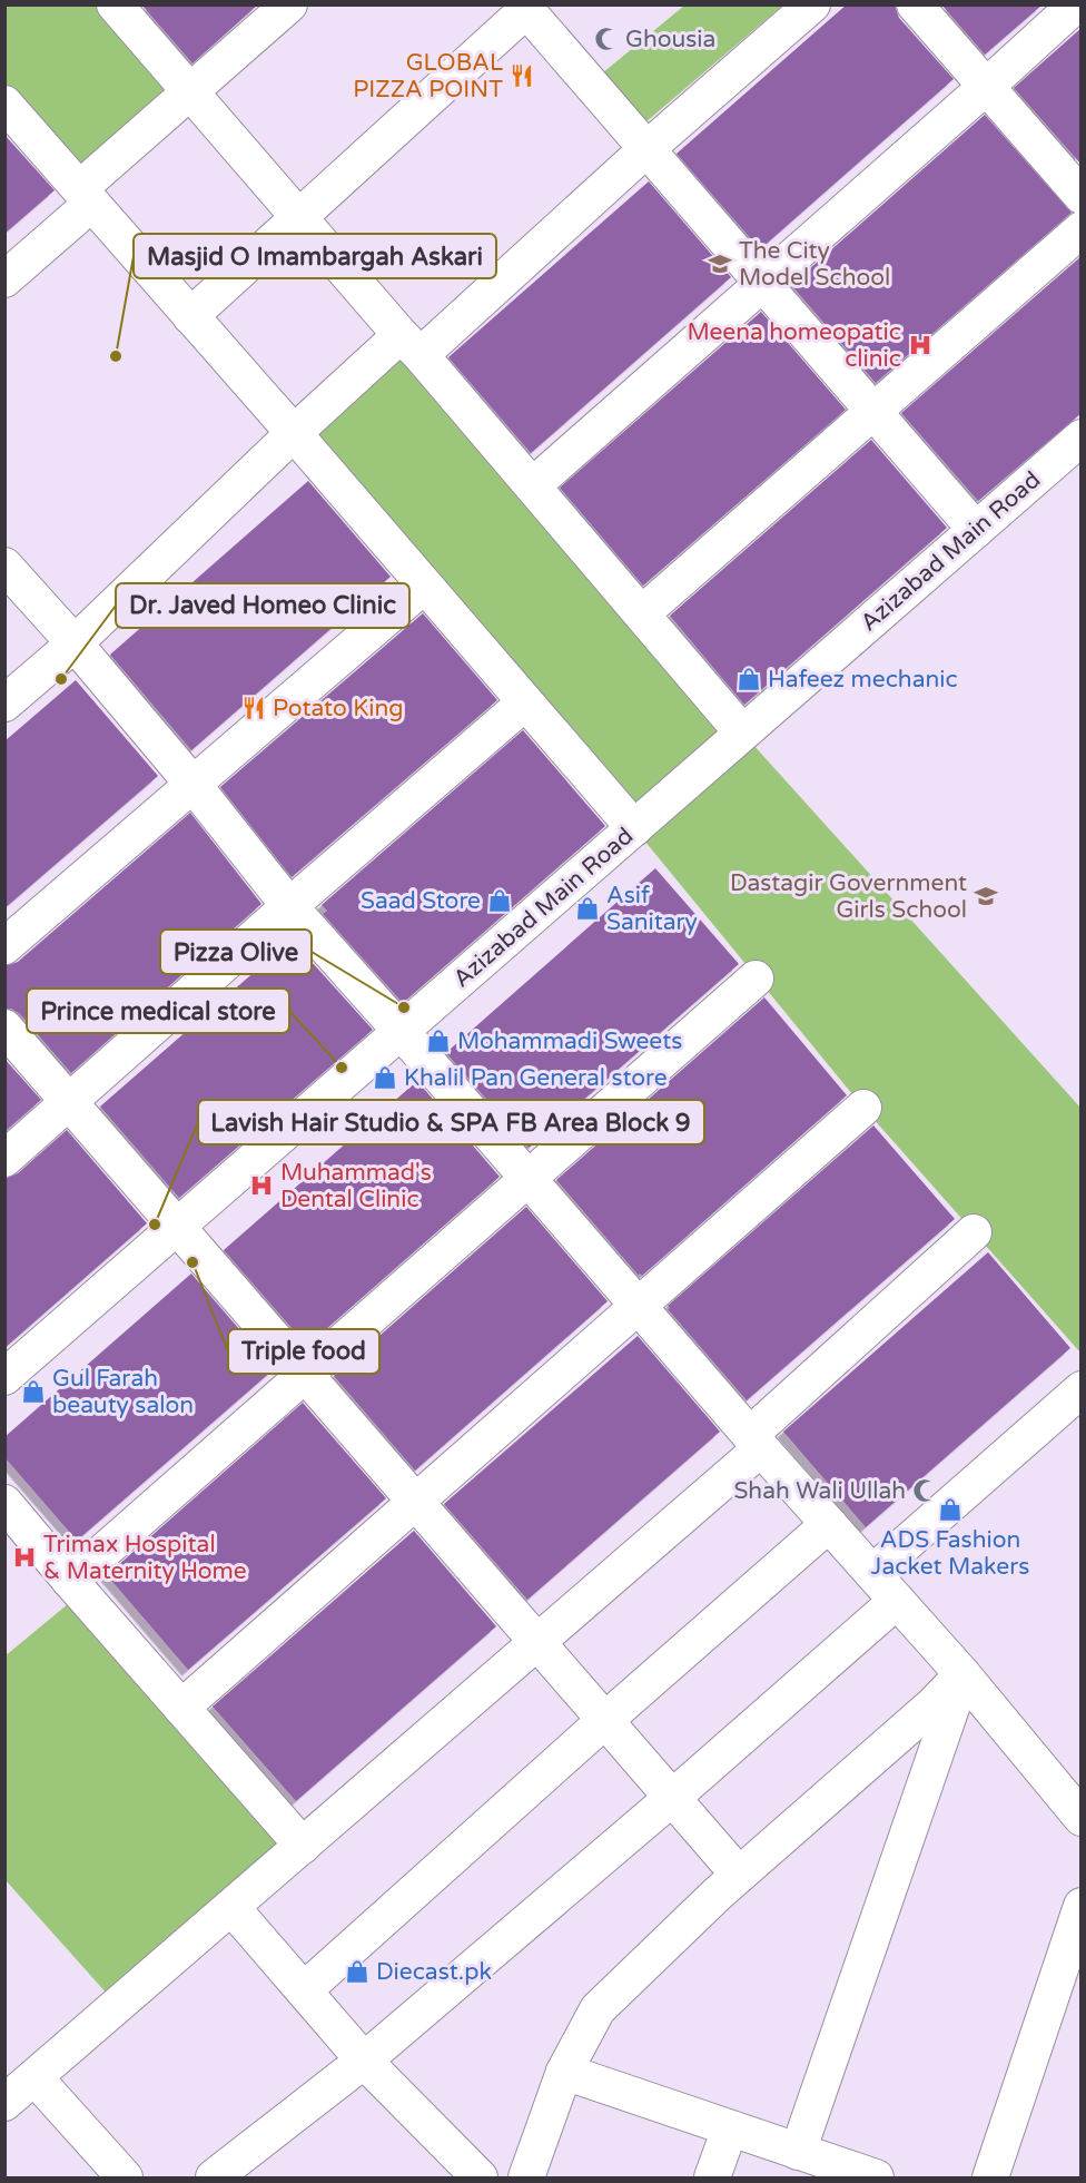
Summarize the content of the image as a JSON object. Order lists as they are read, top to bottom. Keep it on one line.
{"streets":{"street":["Azizabad Main Road"]},"places":{"mosque":["Ghousia","Shah Wali Ullah"],"restaurant":["GLOBAL PIZZA POINT","Potato King"],"school or university":["The City Model School","Dastagir Government Girls School"],"hospital":["Meena homeopatic clinic","Muhammad's Dental Clinic","Trimax Hospital & Maternity Home"],"other":["Masjid O Imambargah Askari","Dr. Javed Homeo Clinic","Pizza Olive","Prince medical store","Lavish Hair Studio & SPA FB Area Block 9","Triple food"],"shop":["Hafeez mechanic","Saad Store","Asif Sanitary","Mohammadi Sweets","Khalil Pan General store","Gul Farah beauty salon","ADS Fashion Jacket Makers","Diecast.pk"]}}
